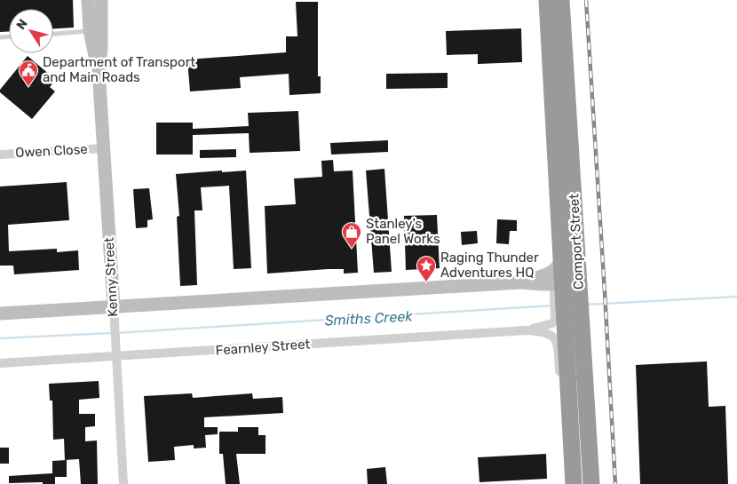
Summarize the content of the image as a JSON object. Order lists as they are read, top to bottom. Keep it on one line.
{"streets":{"highway":["Comport Street"],"street":["Owen Close","Kenny Street","Fearnley Street"]},"crossings":[["Owen Close","Kenny Street"],["Comport Street","Fearnley Street"],["Kenny Street","Fearnley Street"]],"water":["Smiths Creek"],"places":{"public building":["Department of Transport and Main Roads"],"shop":["Stanley's Panel Works"],"place":["Raging Thunder Adventures HQ"]},"north":"top left"}
